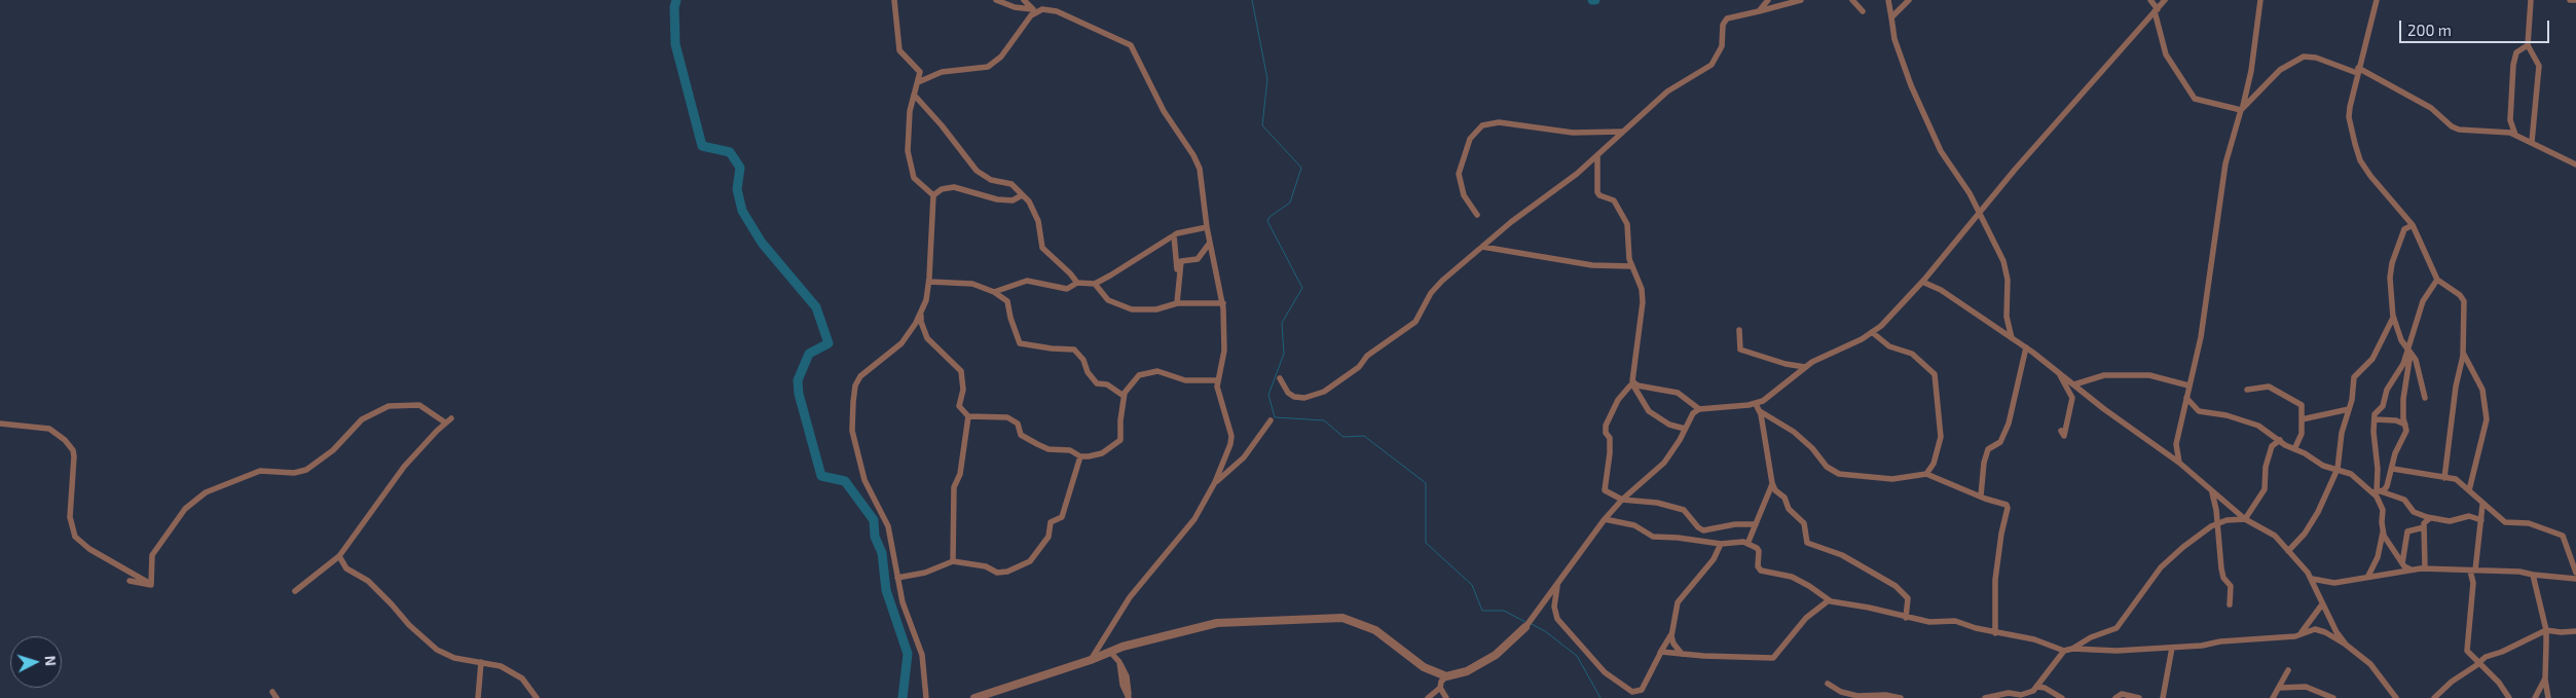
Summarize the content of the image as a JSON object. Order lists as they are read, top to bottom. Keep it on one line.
{"scale_bar":"200 m","north":"right"}
